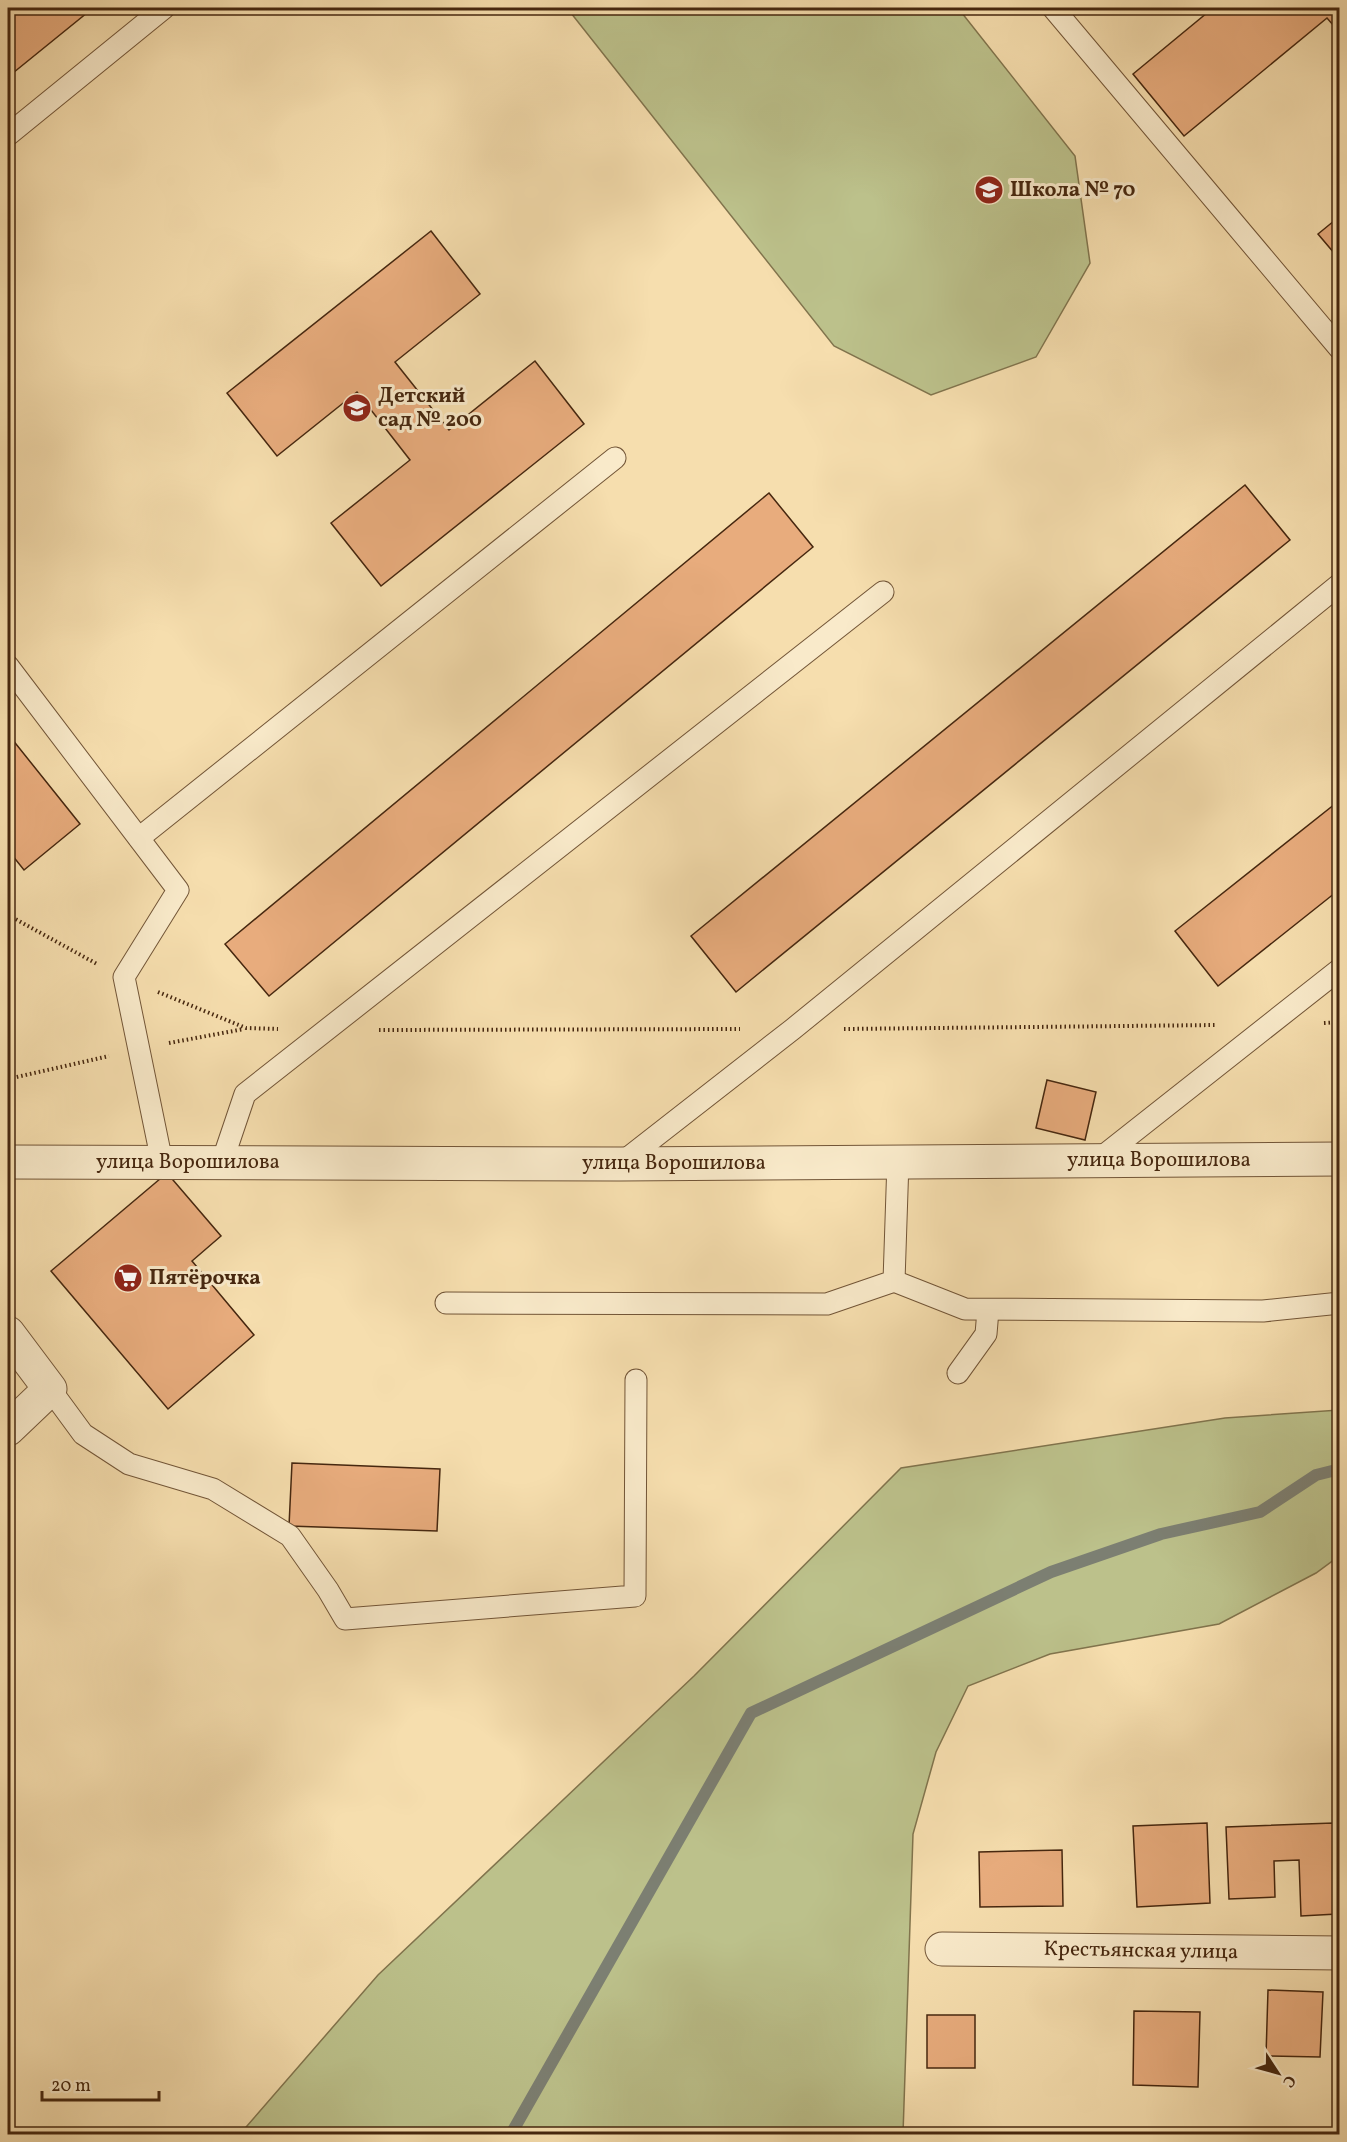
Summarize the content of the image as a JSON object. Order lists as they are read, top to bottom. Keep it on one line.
{"streets":{"street":["улица Ворошилова","Крестьянская улица"]},"places":{"school or university":["Школа № 70","Детский сад № 200"],"supermarket":["Пятёрочка"]},"scale_bar":"20 m","north":"bottom right"}
